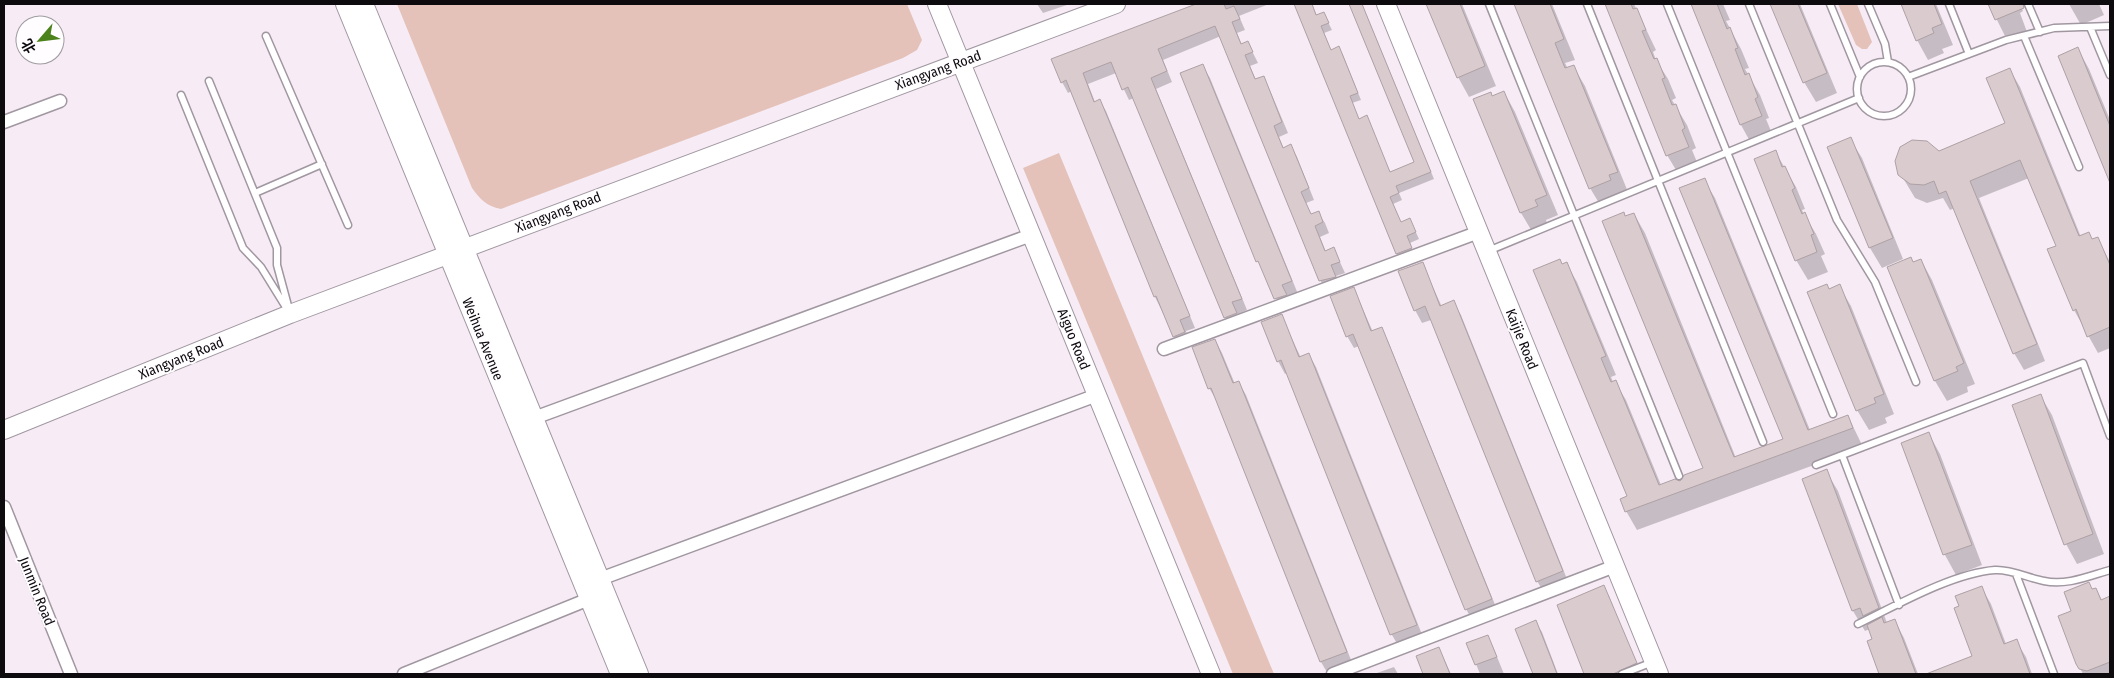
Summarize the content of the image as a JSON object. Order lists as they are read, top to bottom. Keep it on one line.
{"streets":{"street":["Xiangyang Road","Weihua Avenue","Aiguo Road","Kaijie Road","Junmin Road"]},"crossings":[["Xiangyang Road","Weihua Avenue"],["Xiangyang Road","Aiguo Road"]],"north":"bottom left"}
